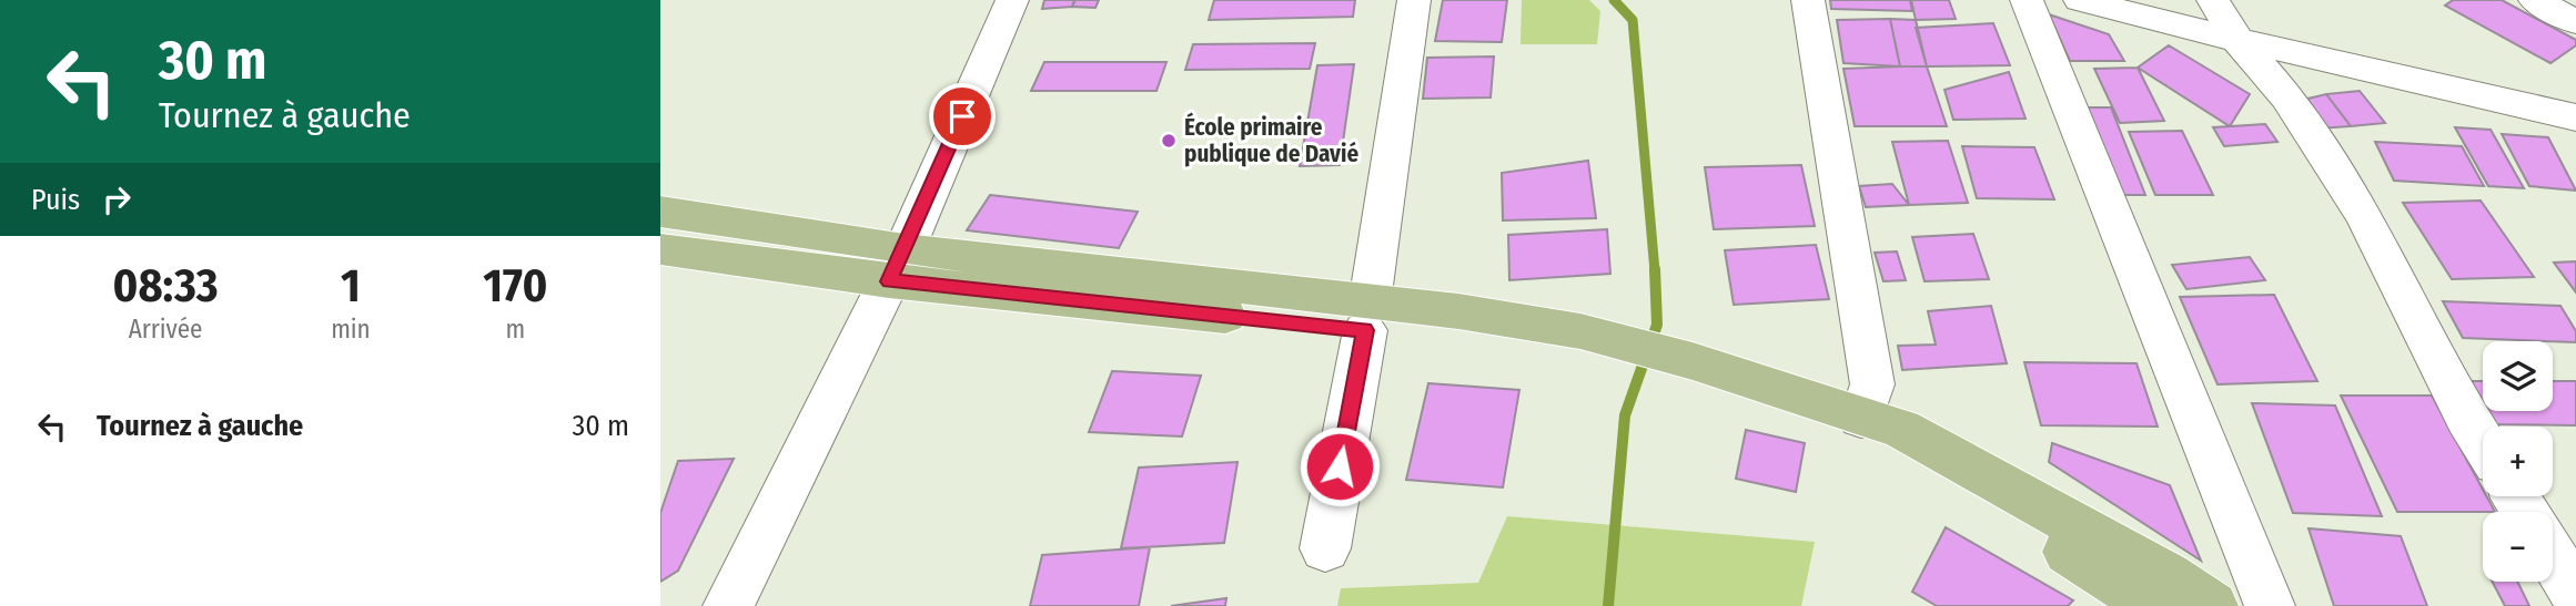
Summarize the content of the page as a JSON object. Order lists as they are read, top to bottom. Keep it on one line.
{"places":["École primaire publique de Davié"],"page":{"turn":["30 m","Tournez à gauche"],"then":"Puis","eta":["08:33","Arrivée","1","min","170","m"],"map_buttons":["+","−"],"list":[{"name":"Tournez à gauche","value":"30 m"}]}}
